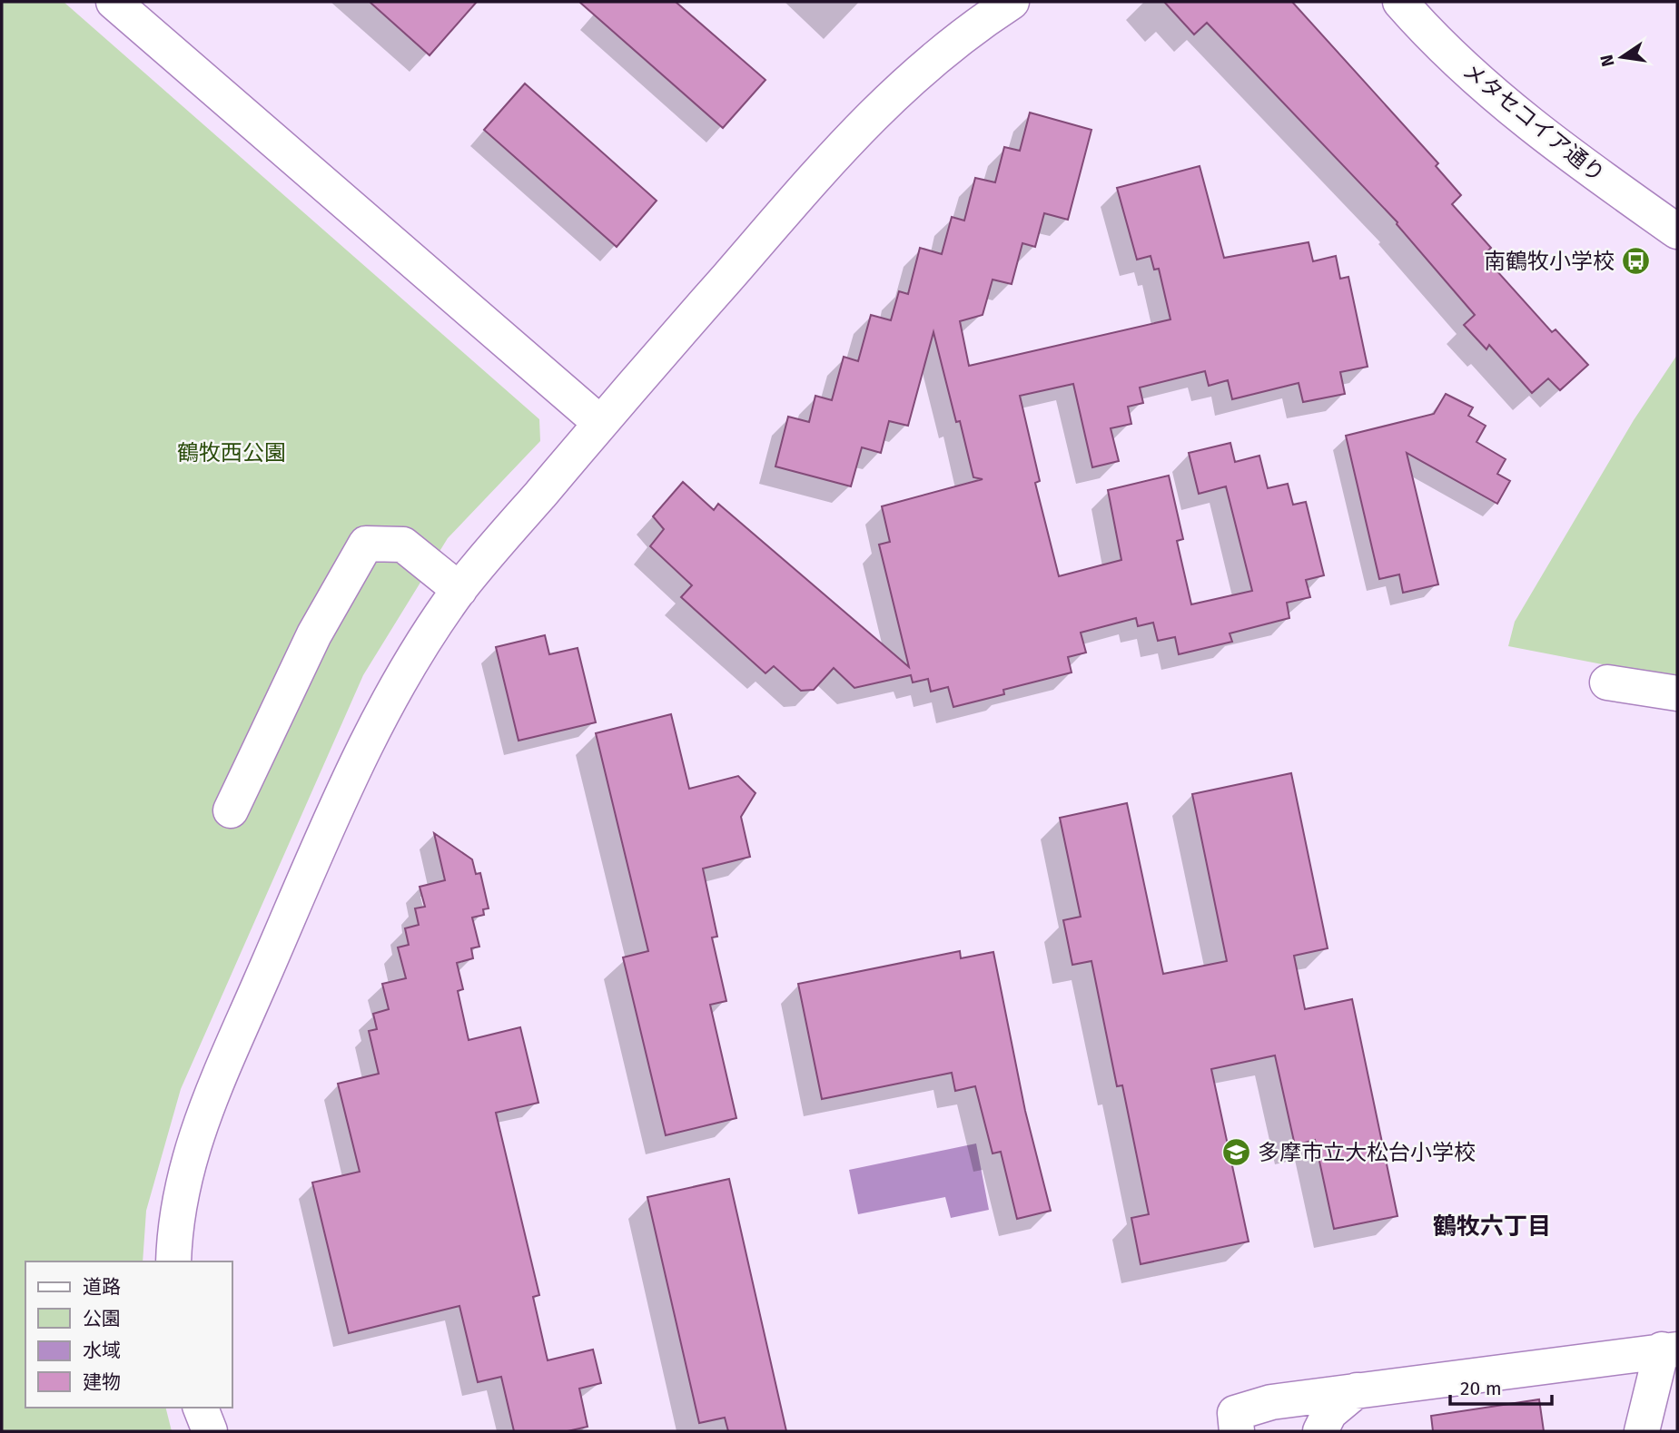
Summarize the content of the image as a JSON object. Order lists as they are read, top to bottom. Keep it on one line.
{"streets":{"street":["メタセコイア通り"]},"districts":["鶴牧六丁目"],"parks":["鶴牧西公園"],"places":{"bus stop":["南鶴牧小学校"],"school or university":["多摩市立大松台小学校"]},"legend":["道路","公園","水域","建物"],"scale_bar":"20 m","north":"left"}
